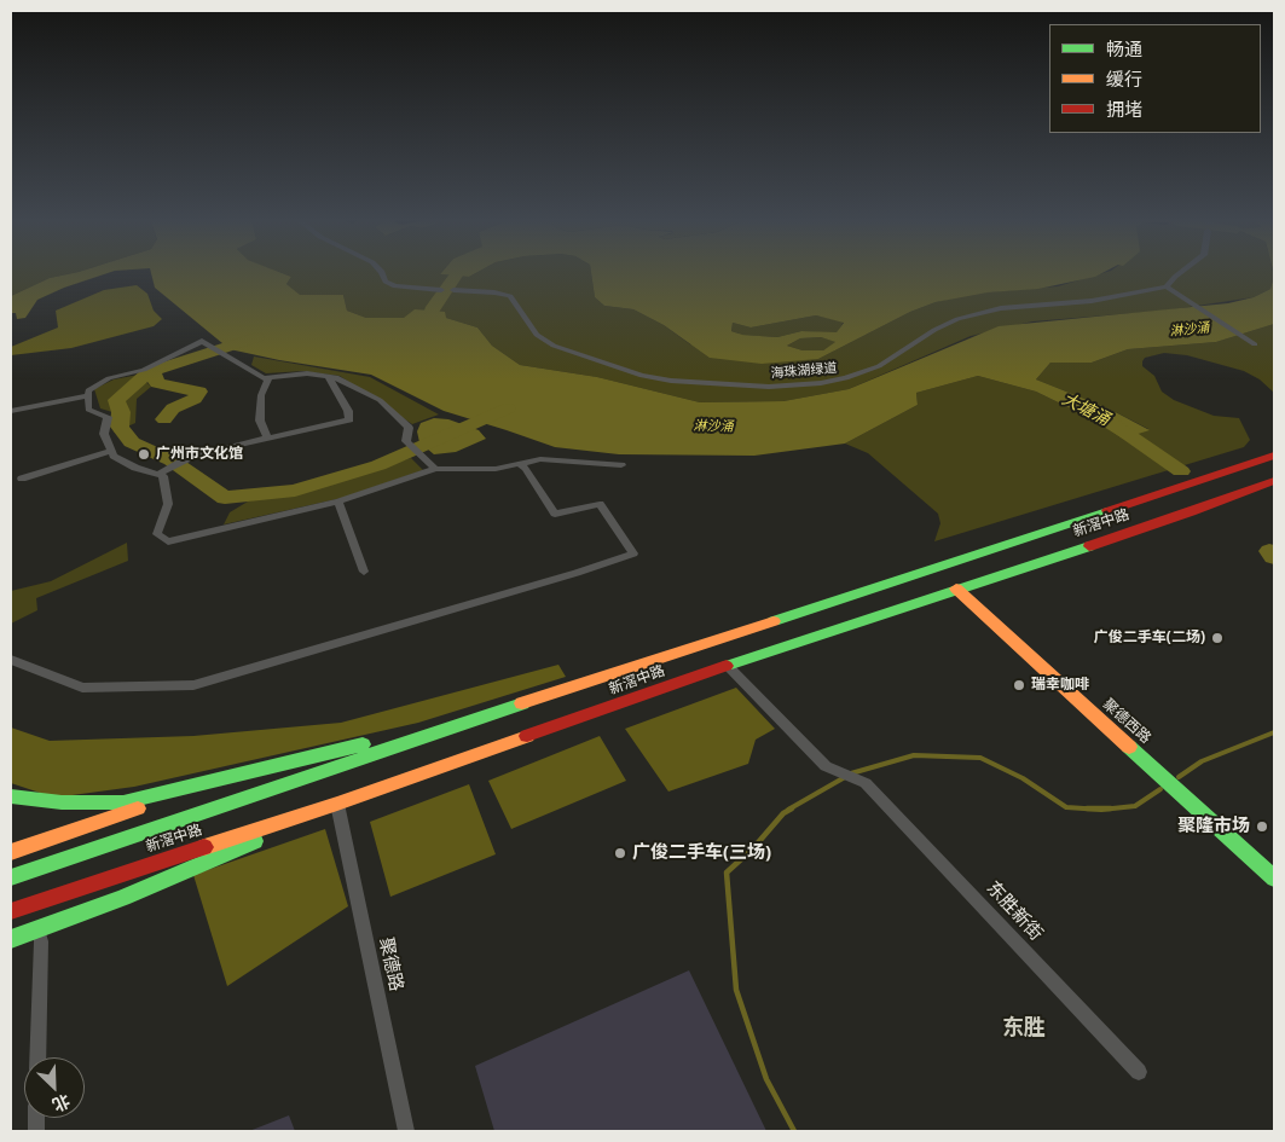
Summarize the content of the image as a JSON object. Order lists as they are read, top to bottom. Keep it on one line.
{"streets":{"main road":["新滘中路","聚德西路"],"street":["海珠湖绿道","东胜新街","聚德路"]},"crossings":[["新滘中路","聚德西路"],["新滘中路","聚德路"]],"districts":["东胜"],"water":["淋沙涌","大塘涌"],"places":["广州市文化馆","广俊二手车(二场)","瑞幸咖啡","聚隆市场","广俊二手车(三场)"],"legend":["畅通","缓行","拥堵"],"north":"bottom right"}
